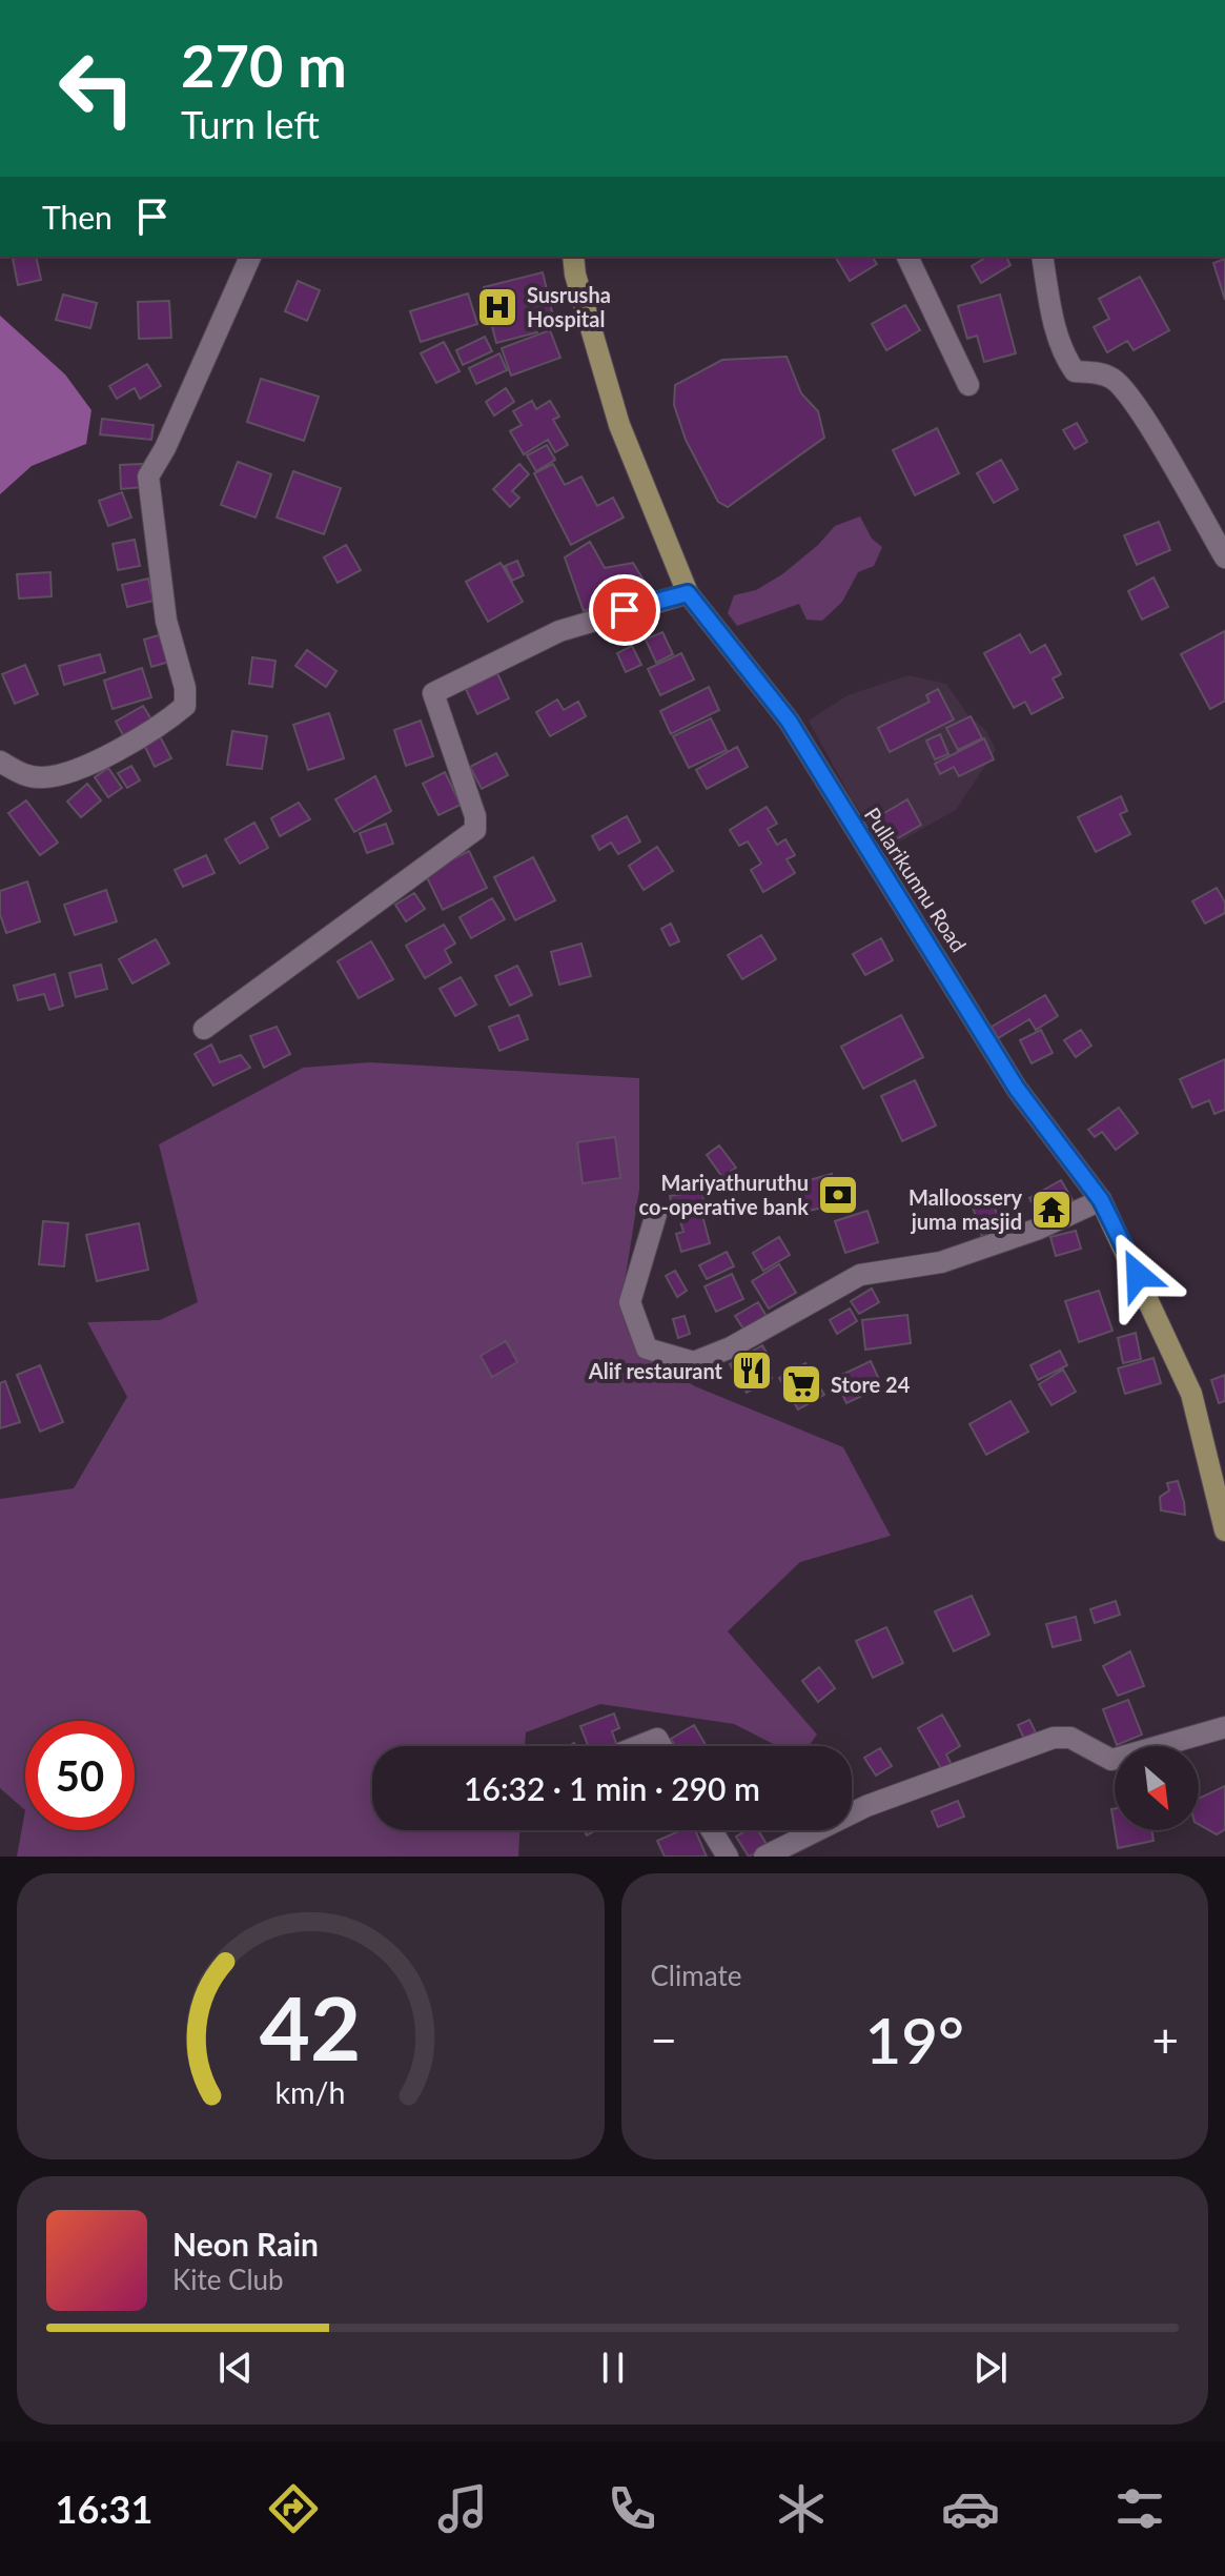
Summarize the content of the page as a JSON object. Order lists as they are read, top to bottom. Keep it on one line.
{"streets":{"main road":["Pullarikunnu Road"]},"places":{"hospital":["Susrusha Hospital"],"bank":["Mariyathuruthu co-operative bank"],"temple":["Malloossery juma masjid"],"restaurant":["Alif restaurant"],"supermarket":["Store 24"]},"north":"bottom right","page":{"turn":["270 m","Turn left"],"then":"Then","limit":"50","trip":"16:32 · 1 min · 290 m","tile":"Climate","heat":["−","19°","+"],"song":["Neon Rain","Kite Club"],"tabs":"16:31","gauge":["42","km/h"]}}
